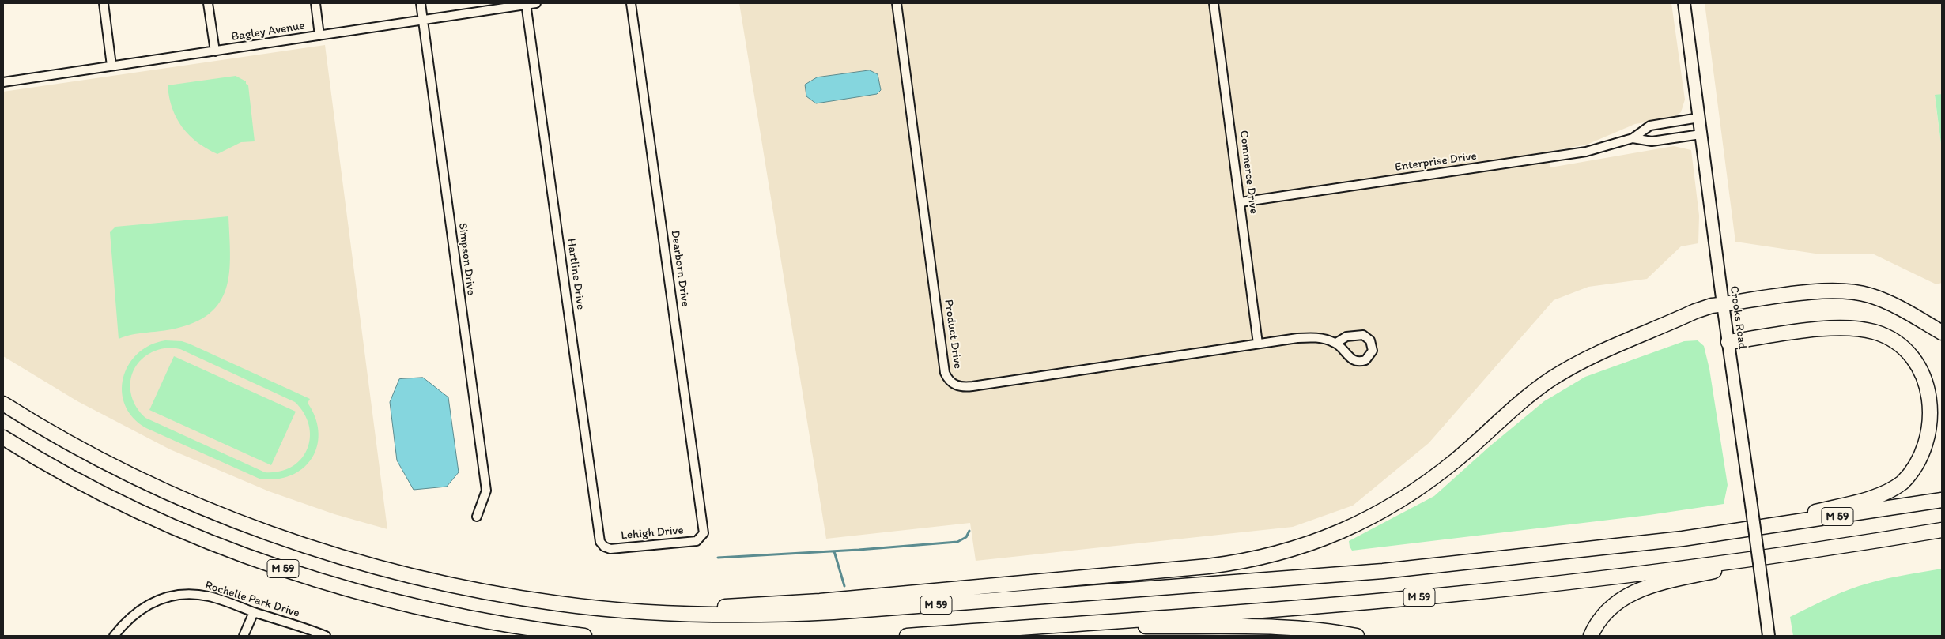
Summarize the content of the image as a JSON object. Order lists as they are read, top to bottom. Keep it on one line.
{"streets":{"highway":["M 59"],"main road":["Crooks Road"],"street":["Bagley Avenue","Enterprise Drive","Commerce Drive","Simpson Drive","Dearborn Drive","Hartline Drive","Product Drive","Lehigh Drive","Rochelle Park Drive"]},"crossings":[["Bagley Avenue","Simpson Drive"],["Bagley Avenue","Hartline Drive"],["Enterprise Drive","Commerce Drive"],["Enterprise Drive","Crooks Road"],["Commerce Drive","Product Drive"],["Dearborn Drive","Lehigh Drive"],["Hartline Drive","Lehigh Drive"]]}
